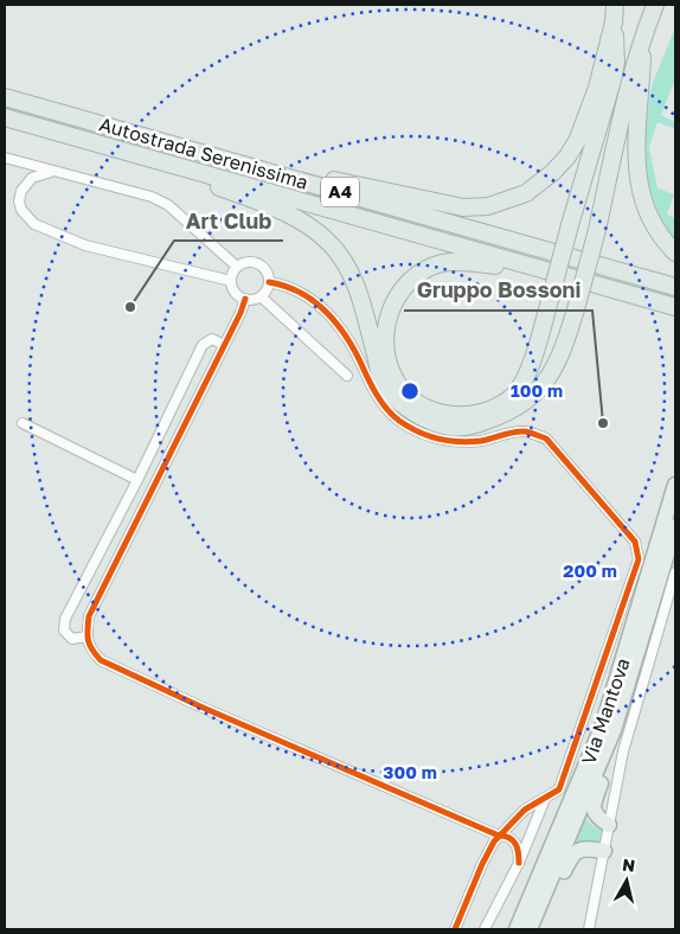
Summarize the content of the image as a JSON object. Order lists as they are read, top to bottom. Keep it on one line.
{"streets":{"highway":["Autostrada Serenissima","A4","Via Mantova"]},"places":["Art Club","Gruppo Bossoni"],"north":"top","rings":["100 m","200 m","300 m"]}
